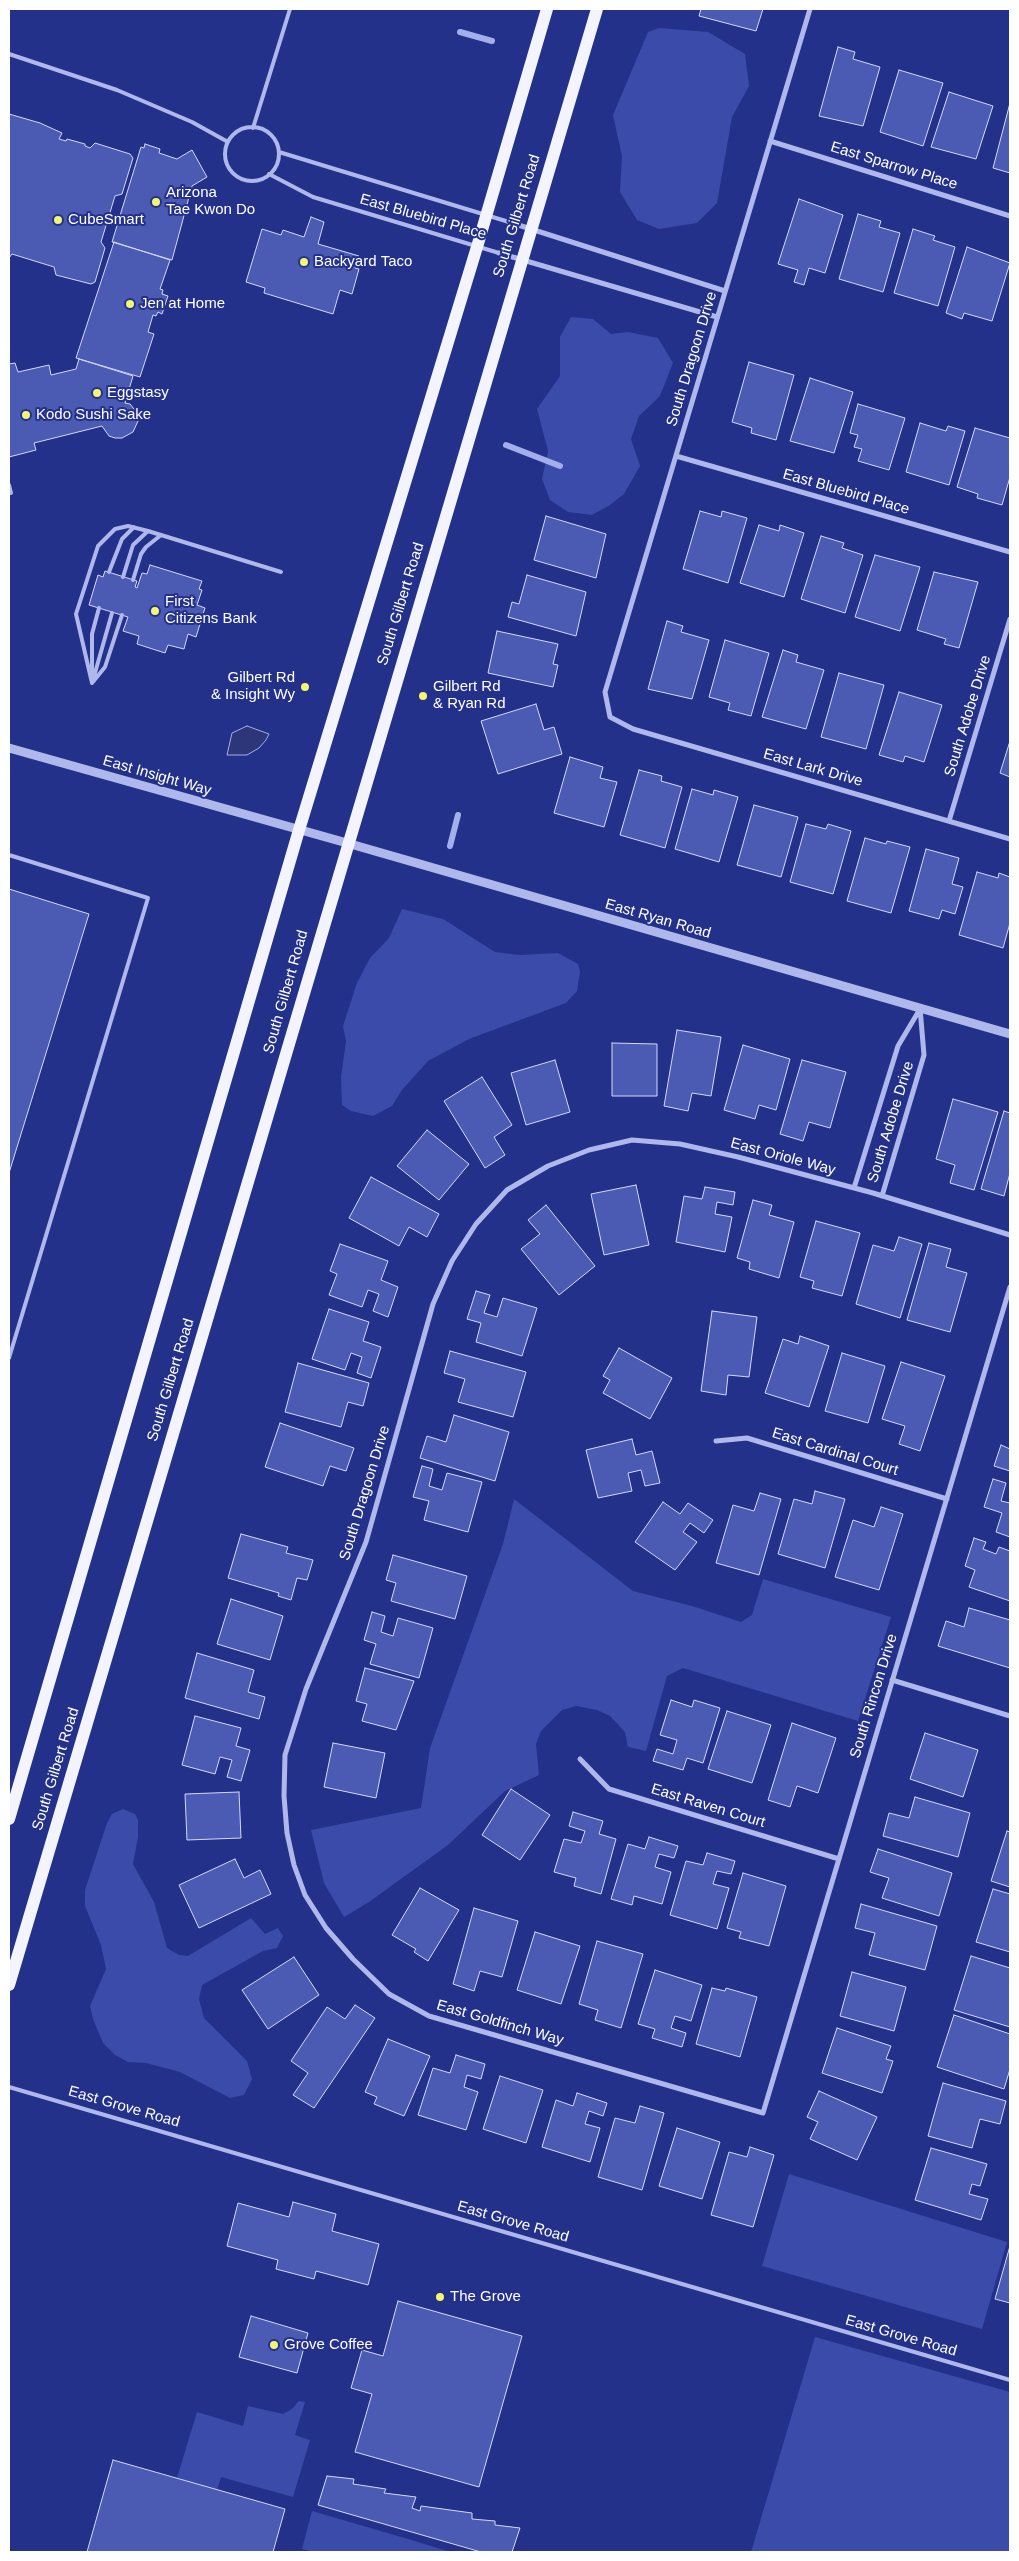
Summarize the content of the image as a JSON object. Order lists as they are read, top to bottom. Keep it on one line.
{"streets":{"main road":["South Gilbert Road"],"street":["East Sparrow Place","East Bluebird Place","South Dragoon Drive","South Adobe Drive","East Lark Drive","East Insight Way","East Ryan Road","East Oriole Way","East Cardinal Court","South Rincon Drive","East Raven Court","East Goldfinch Way"],"lane":["East Grove Road"]},"crossings":[["East Sparrow Place","South Dragoon Drive"],["South Gilbert Road","East Bluebird Place"],["South Gilbert Road","East Insight Way"],["South Gilbert Road","East Ryan Road"],["East Bluebird Place","South Dragoon Drive"],["South Dragoon Drive","East Lark Drive"],["South Dragoon Drive","East Oriole Way"],["South Dragoon Drive","East Goldfinch Way"],["South Adobe Drive","East Lark Drive"],["South Adobe Drive","East Ryan Road"],["South Adobe Drive","East Oriole Way"],["East Insight Way","East Ryan Road"],["East Cardinal Court","South Rincon Drive"],["South Rincon Drive","East Raven Court"],["South Rincon Drive","East Goldfinch Way"]],"places":["Arizona Tae Kwon Do","CubeSmart","Backyard Taco","Jen at Home","Eggstasy","Kodo Sushi Sake","First Citizens Bank","Gilbert Rd & Insight Wy","Gilbert Rd & Ryan Rd","The Grove","Grove Coffee"]}
